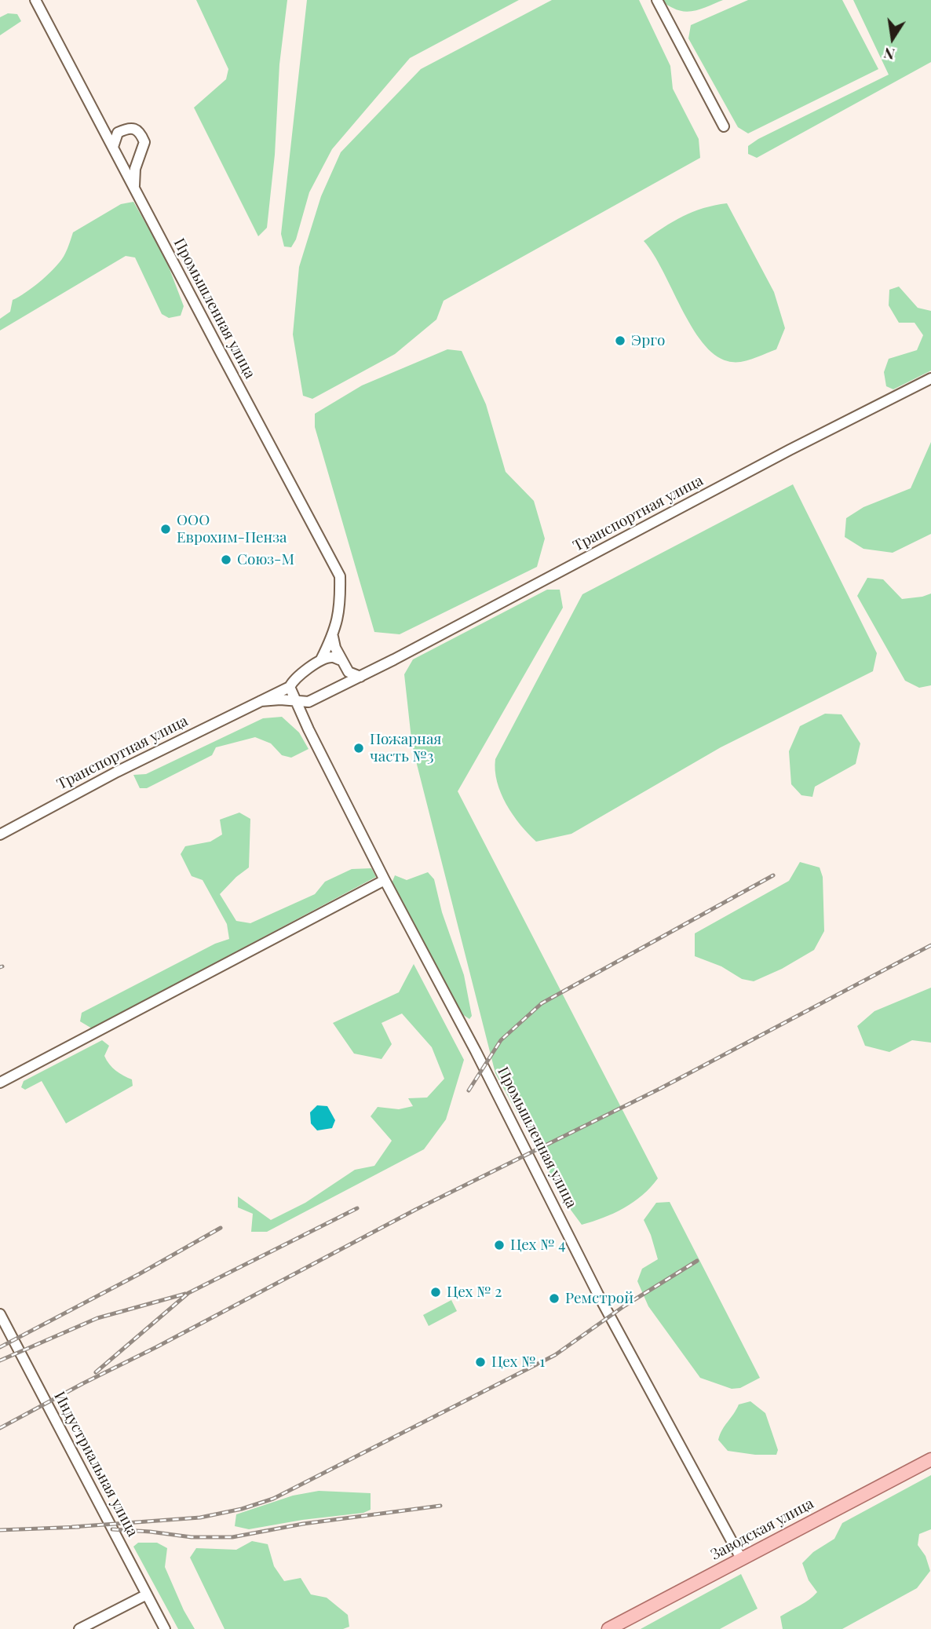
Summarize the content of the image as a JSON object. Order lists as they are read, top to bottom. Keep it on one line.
{"streets":{"main road":["Заводская улица"],"street":["Промышленная улица","Транспортная улица","Индустриальная улица"]},"crossings":[["Промышленная улица","Транспортная улица"],["Промышленная улица","Заводская улица"]],"places":["Эрго","ООО Еврохим-Пенза","Союз-М","Пожарная часть №3","Цех № 4","Цех № 2","Ремстрой","Цех № 1"],"north":"bottom"}
